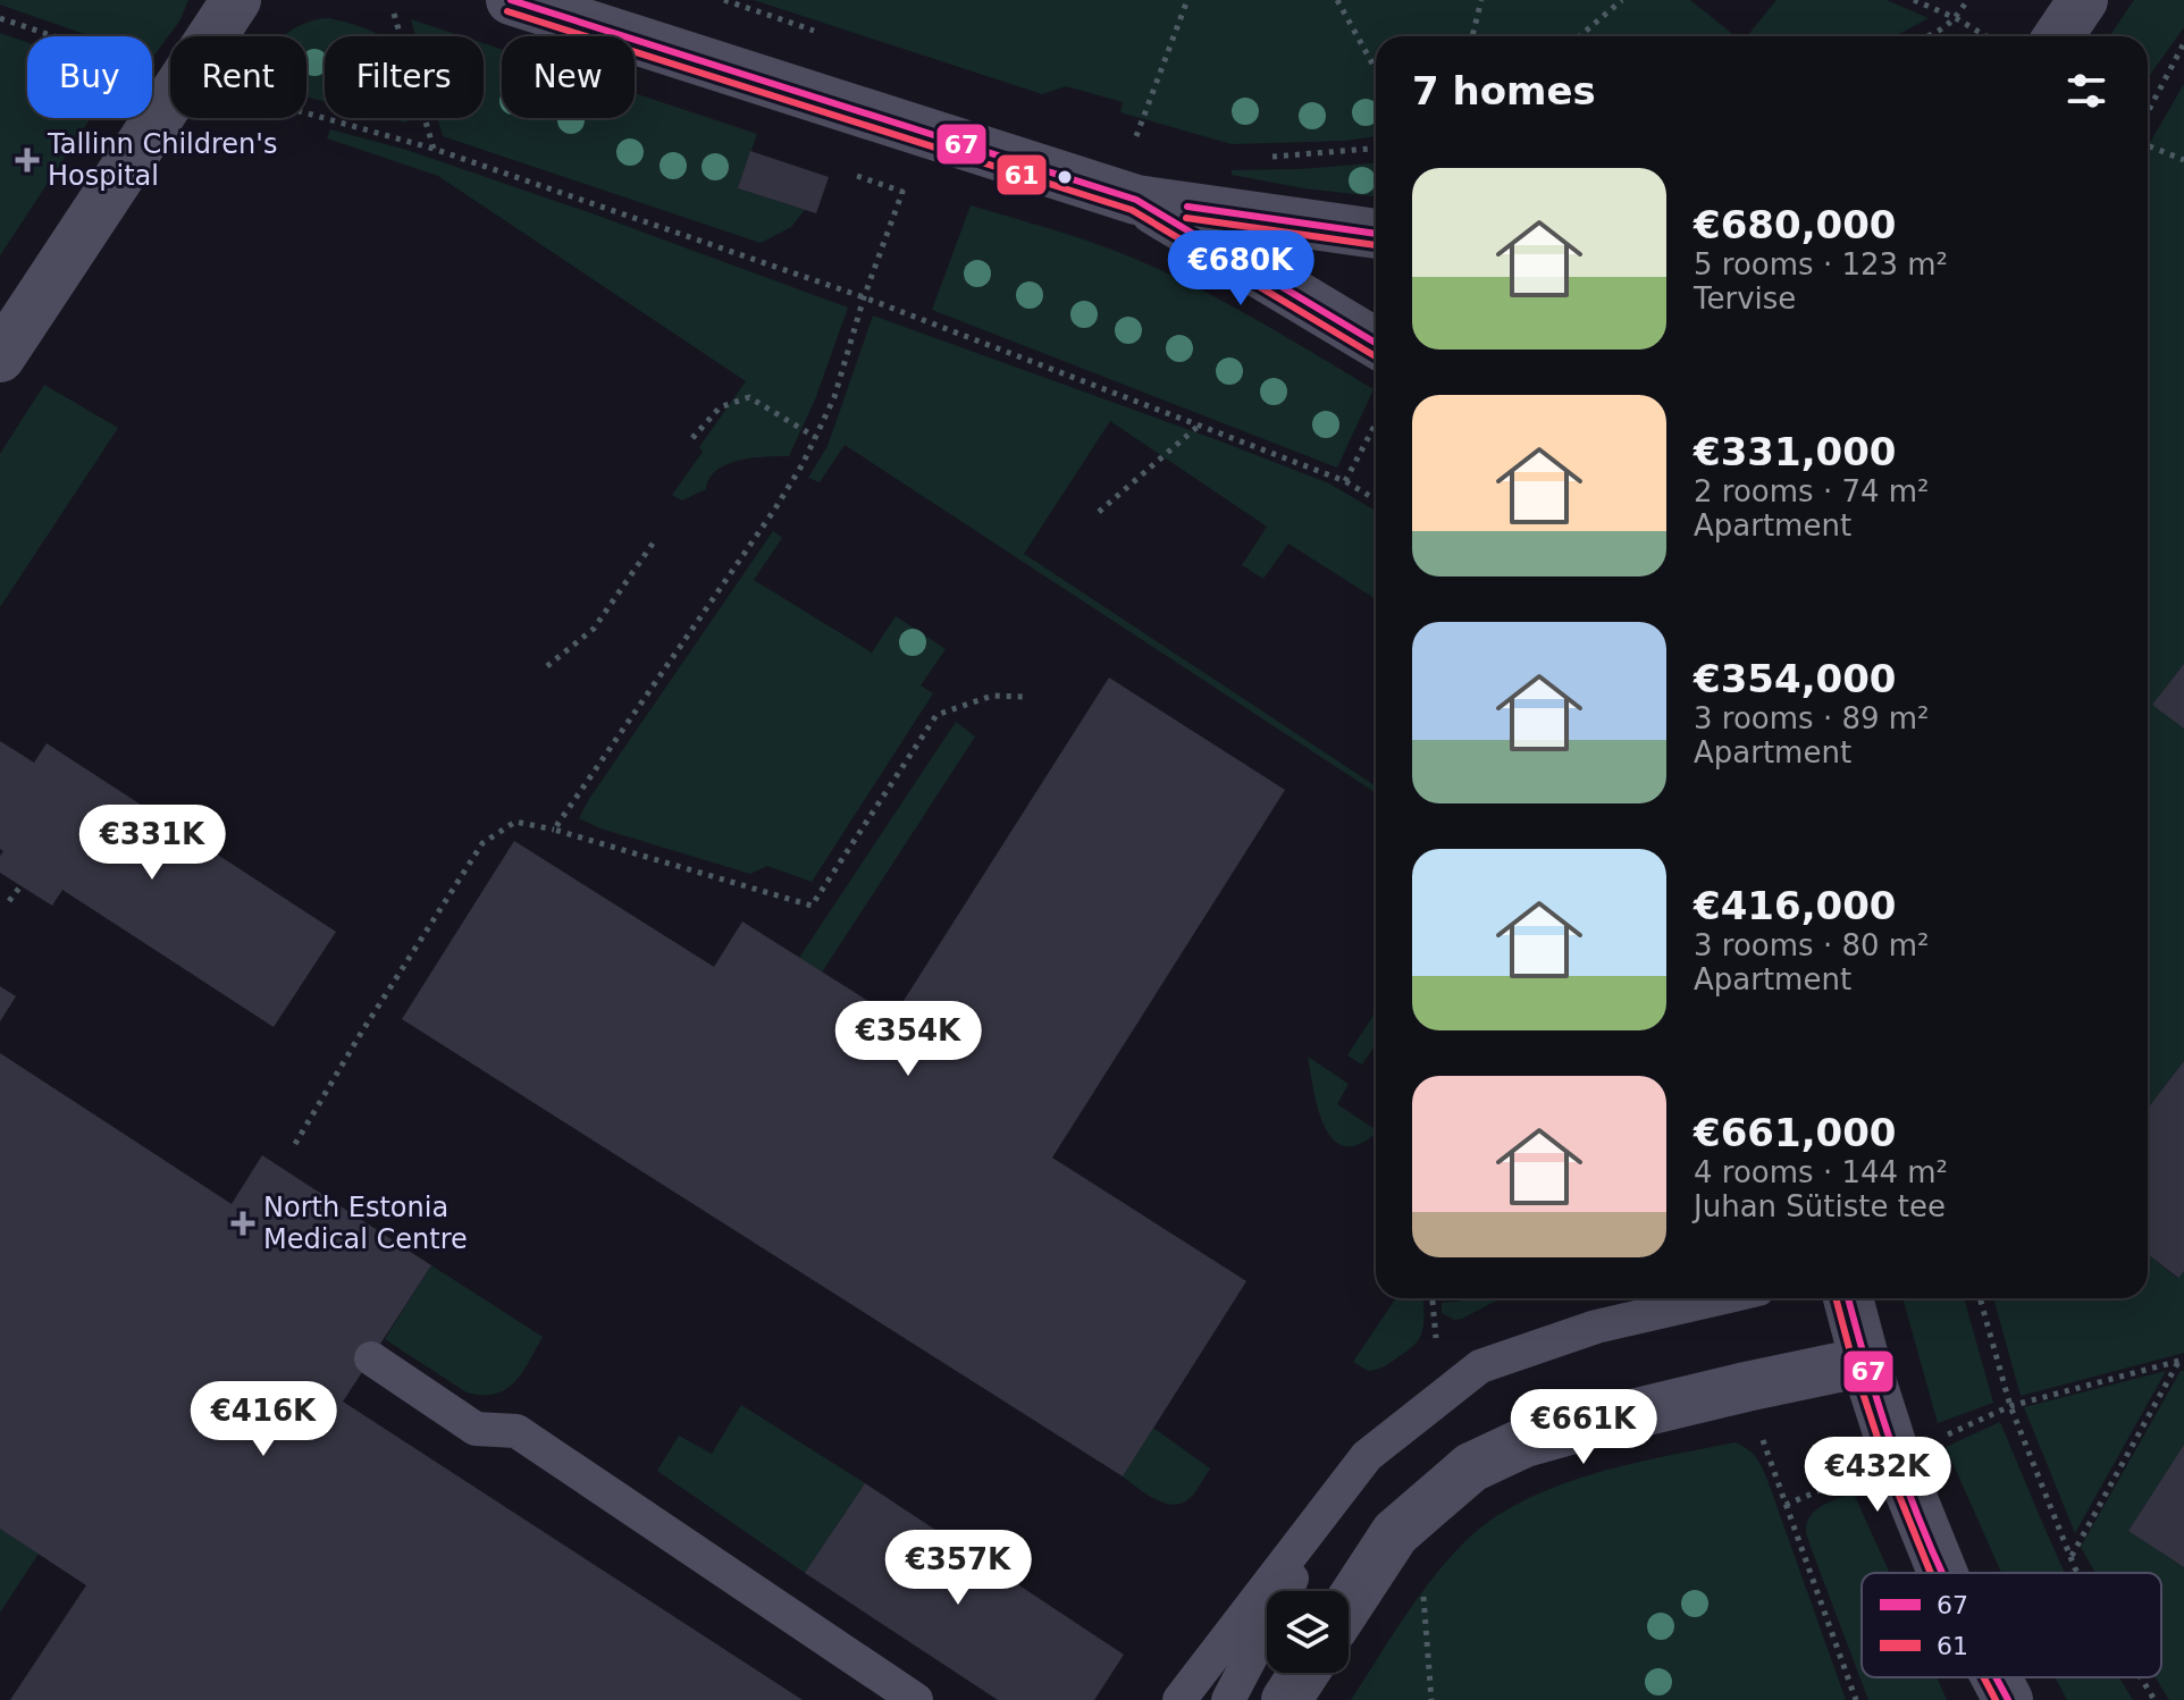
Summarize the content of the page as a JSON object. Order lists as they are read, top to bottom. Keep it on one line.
{"places":{"health":["Tallinn Children's Hospital","North Estonia Medical Centre"]},"lines":["transit line 67","transit line 61"],"legend":["67","61"],"page":{"chip":["Buy","Rent","Filters","New"],"heading":"7 homes","list":[{"name":"€680,000","note":"5 rooms · 123 m² · Tervise"},{"name":"€331,000","note":"2 rooms · 74 m² · Apartment"},{"name":"€354,000","note":"3 rooms · 89 m² · Apartment"},{"name":"€416,000","note":"3 rooms · 80 m² · Apartment"},{"name":"€661,000","note":"4 rooms · 144 m² · Juhan Sütiste tee"}],"price":["€680K","€331K","€354K","€416K","€661K","€432K","€357K"]}}
